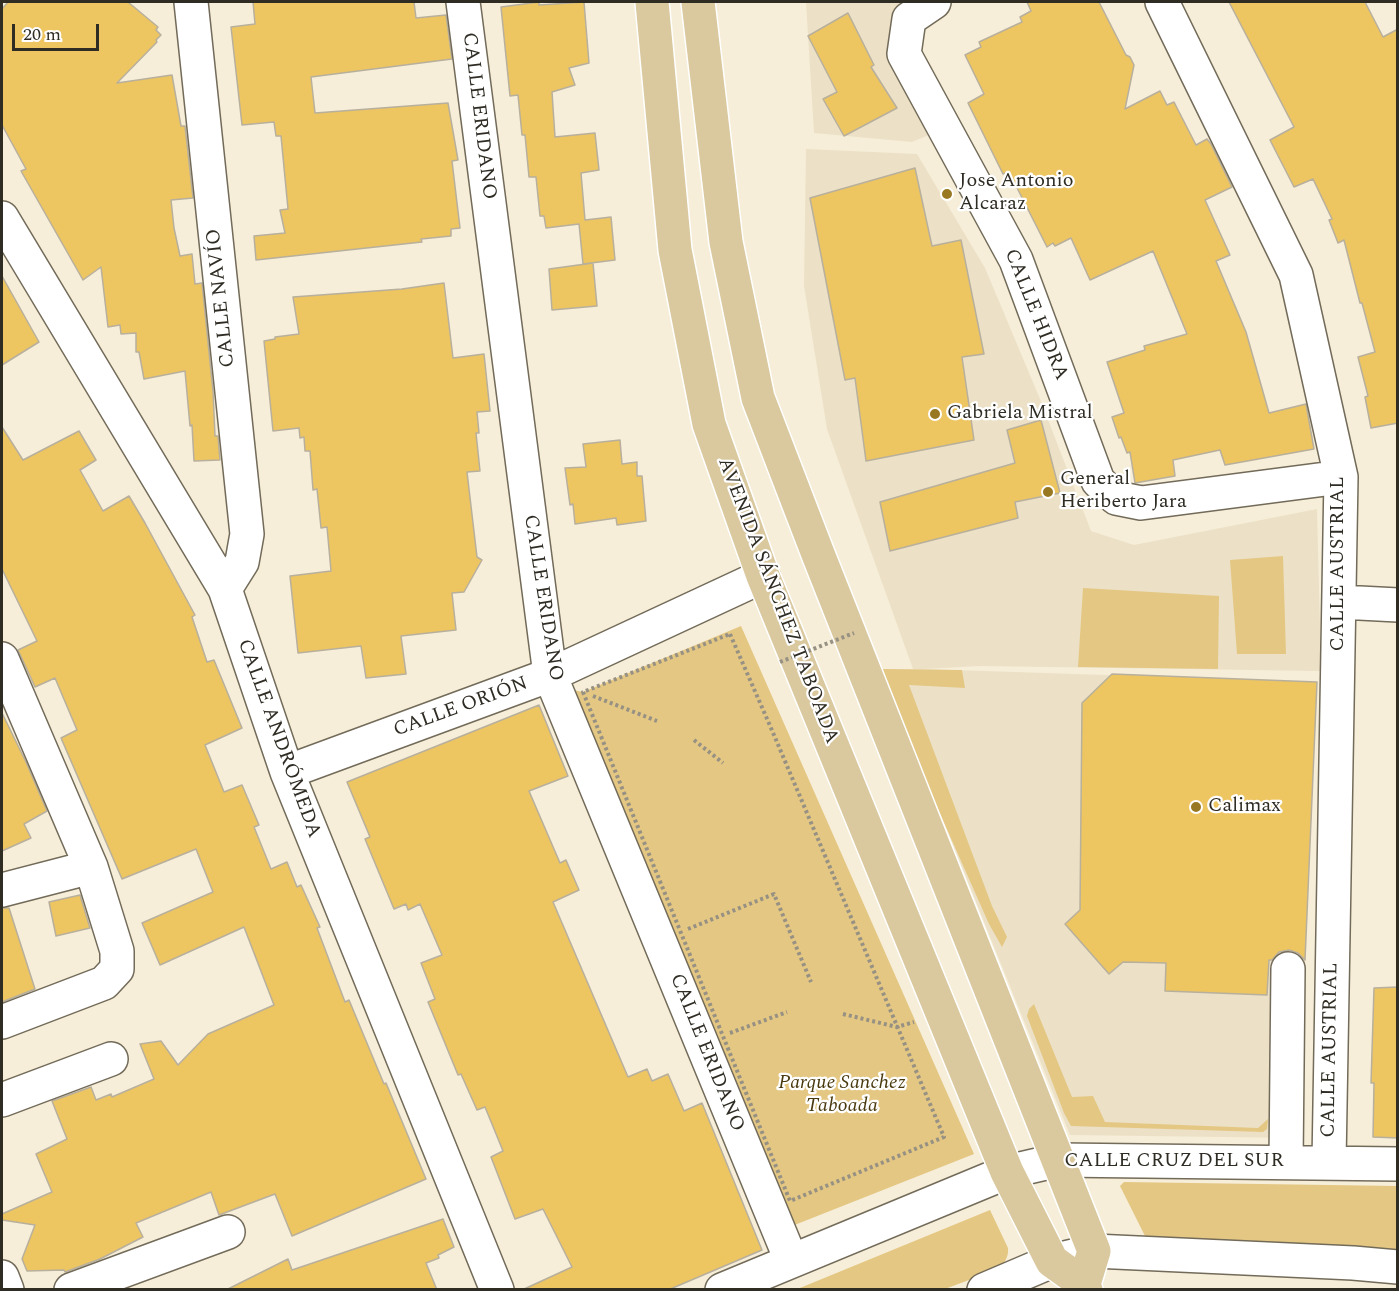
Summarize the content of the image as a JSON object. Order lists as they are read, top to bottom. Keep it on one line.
{"streets":{"main road":["AVENIDA SÁNCHEZ TABOADA"],"street":["CALLE ERIDANO","CALLE NAVÍO","CALLE HIDRA","CALLE AUSTRIAL","CALLE ORIÓN","CALLE ANDRÓMEDA","CALLE CRUZ DEL SUR"]},"crossings":[["CALLE ERIDANO","CALLE ORIÓN"],["CALLE ERIDANO","CALLE CRUZ DEL SUR"],["CALLE NAVÍO","CALLE ANDRÓMEDA"],["CALLE HIDRA","CALLE AUSTRIAL"],["CALLE AUSTRIAL","CALLE CRUZ DEL SUR"],["AVENIDA SÁNCHEZ TABOADA","CALLE ORIÓN"],["AVENIDA SÁNCHEZ TABOADA","CALLE CRUZ DEL SUR"],["CALLE ORIÓN","CALLE ANDRÓMEDA"]],"parks":["Parque Sanchez Taboada"],"places":["Jose Antonio Alcaraz","Gabriela Mistral","General Heriberto Jara","Calimax"],"scale_bar":"20 m"}
